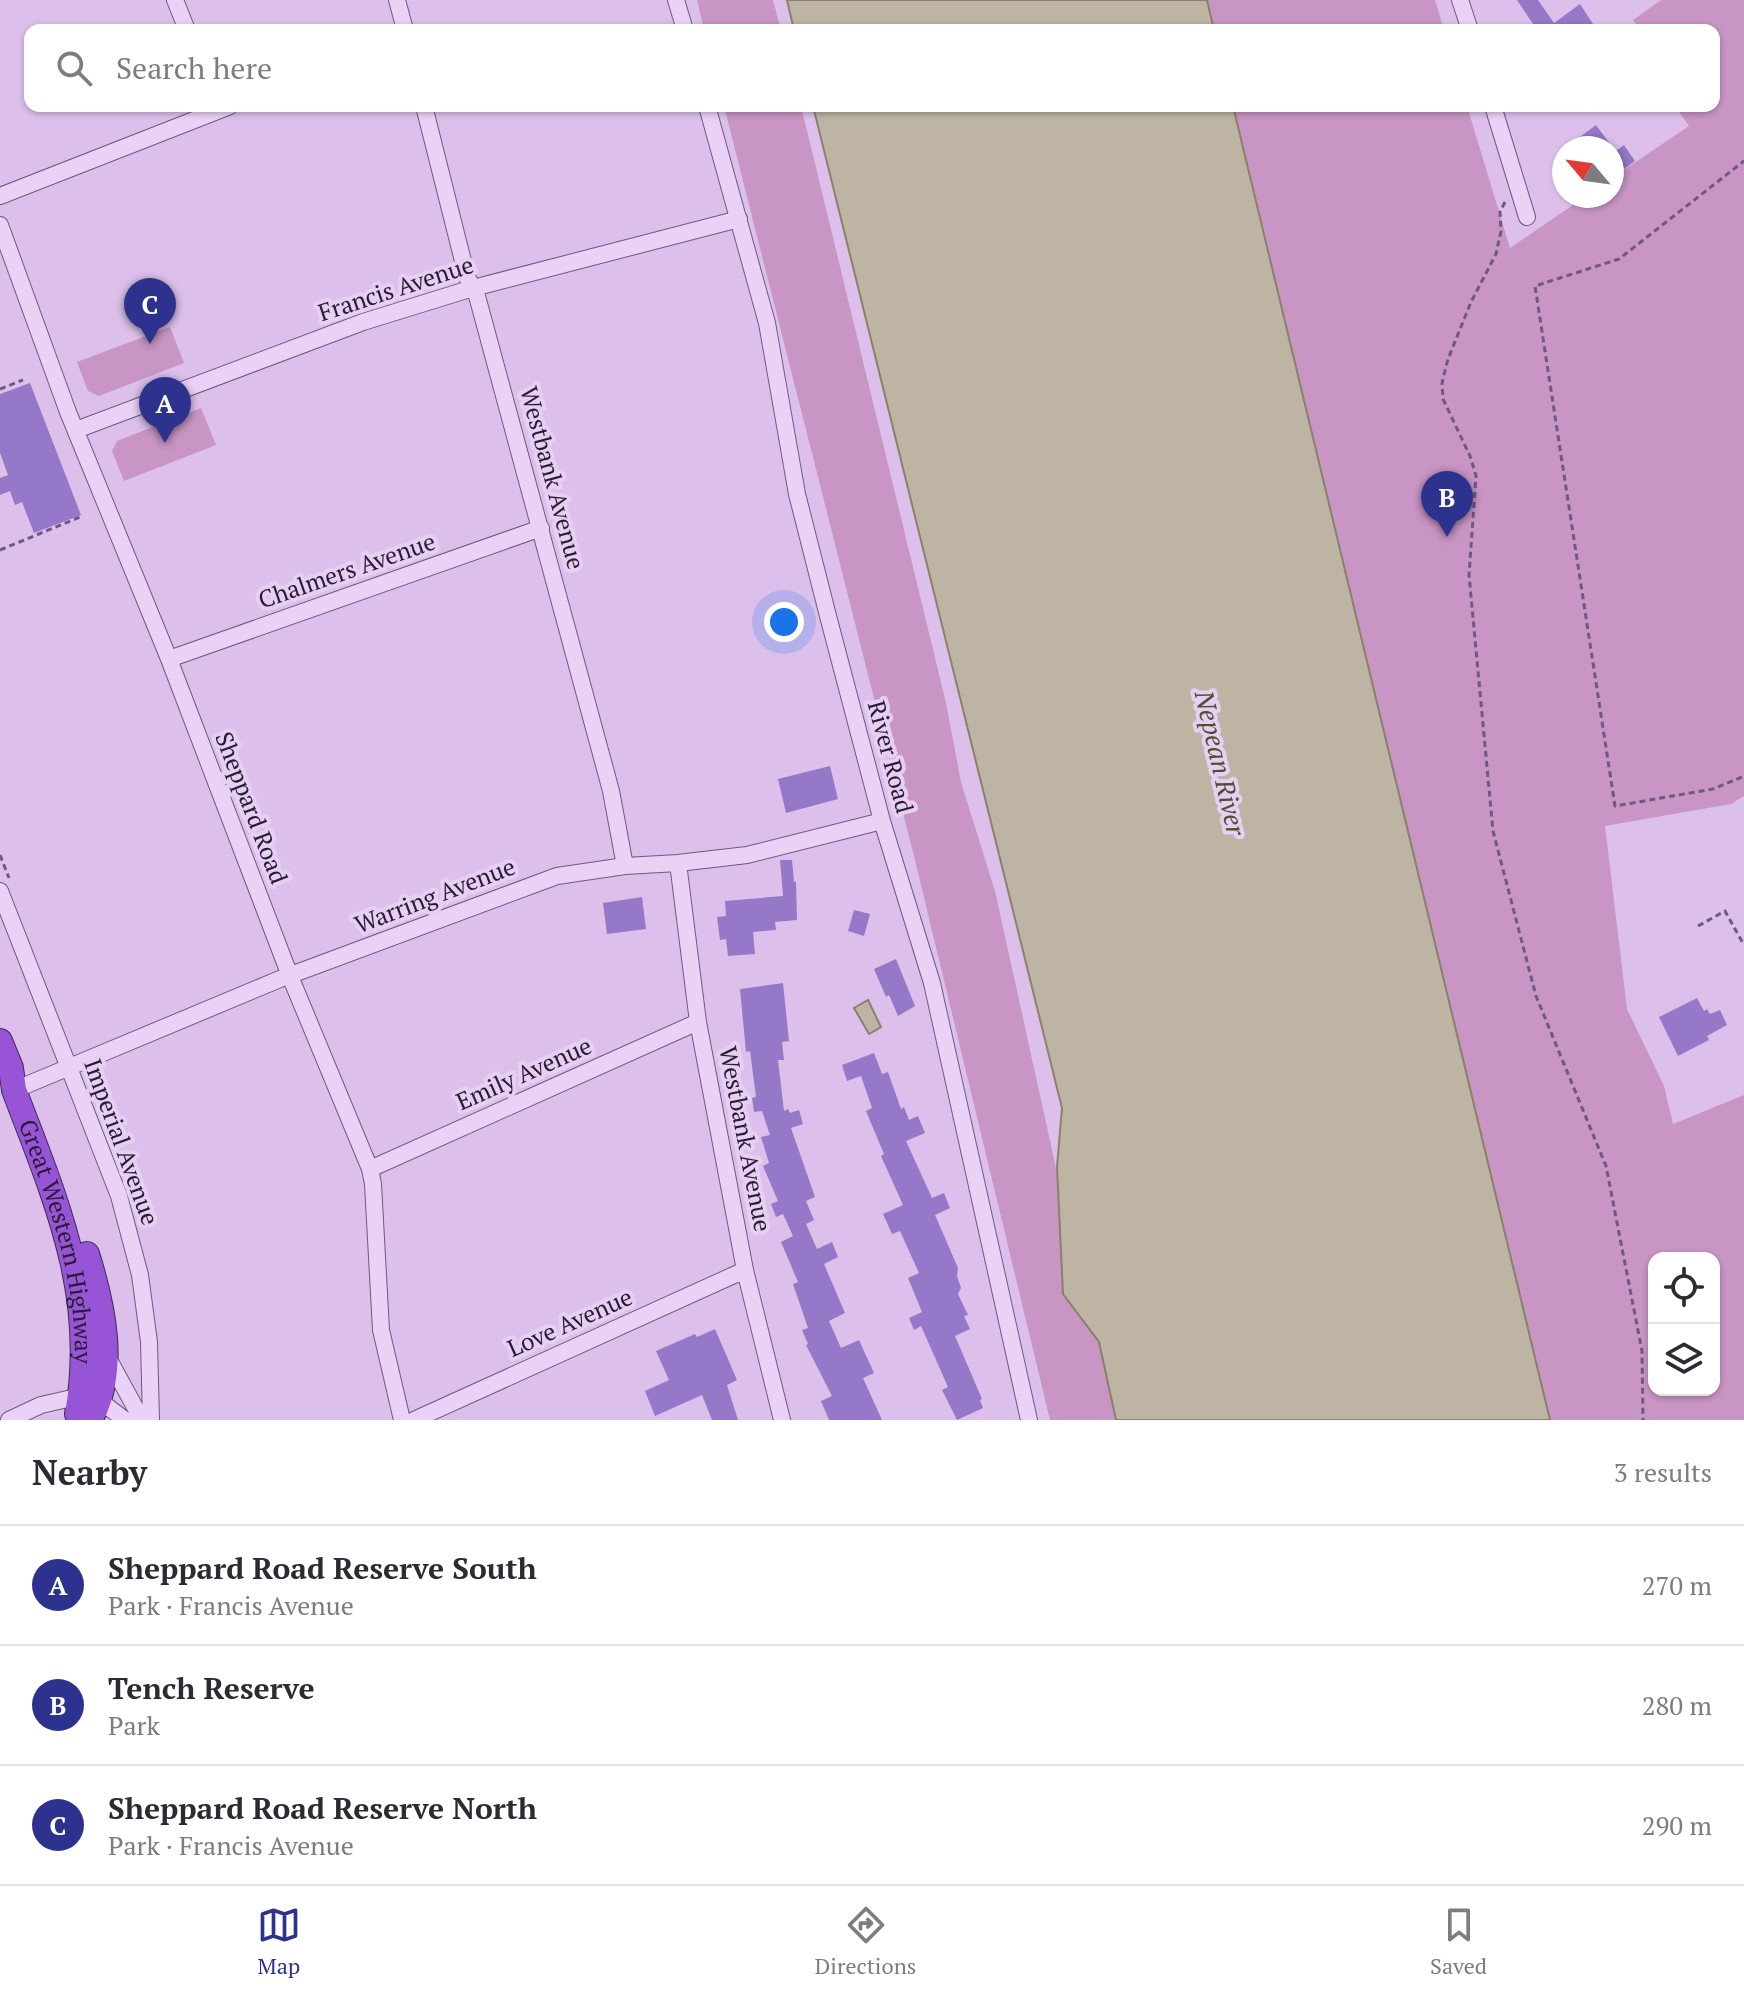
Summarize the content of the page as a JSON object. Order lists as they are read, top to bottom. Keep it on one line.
{"streets":{"highway":["Great Western Highway"],"street":["Francis Avenue","Westbank Avenue","Chalmers Avenue","River Road","Sheppard Road","Warring Avenue","Emily Avenue","Imperial Avenue","Love Avenue"]},"crossings":[["Francis Avenue","Westbank Avenue"],["Francis Avenue","River Road"],["Francis Avenue","Sheppard Road"],["Westbank Avenue","Chalmers Avenue"],["Westbank Avenue","Warring Avenue"],["Westbank Avenue","Emily Avenue"],["Westbank Avenue","Love Avenue"],["Chalmers Avenue","Sheppard Road"],["River Road","Warring Avenue"],["Sheppard Road","Warring Avenue"],["Sheppard Road","Emily Avenue"],["Warring Avenue","Imperial Avenue"],["Warring Avenue","Great Western Highway"]],"water":["Nepean River"],"north":"top left","page":{"search":"Search here","pins":["C","A","B"],"heading":["Nearby","3 results"],"list":[{"mark":"A","name":"Sheppard Road Reserve South","note":"Park · Francis Avenue","value":"270 m"},{"mark":"B","name":"Tench Reserve","note":"Park","value":"280 m"},{"mark":"C","name":"Sheppard Road Reserve North","note":"Park · Francis Avenue","value":"290 m"}],"nav":["Map","Directions","Saved"]}}
